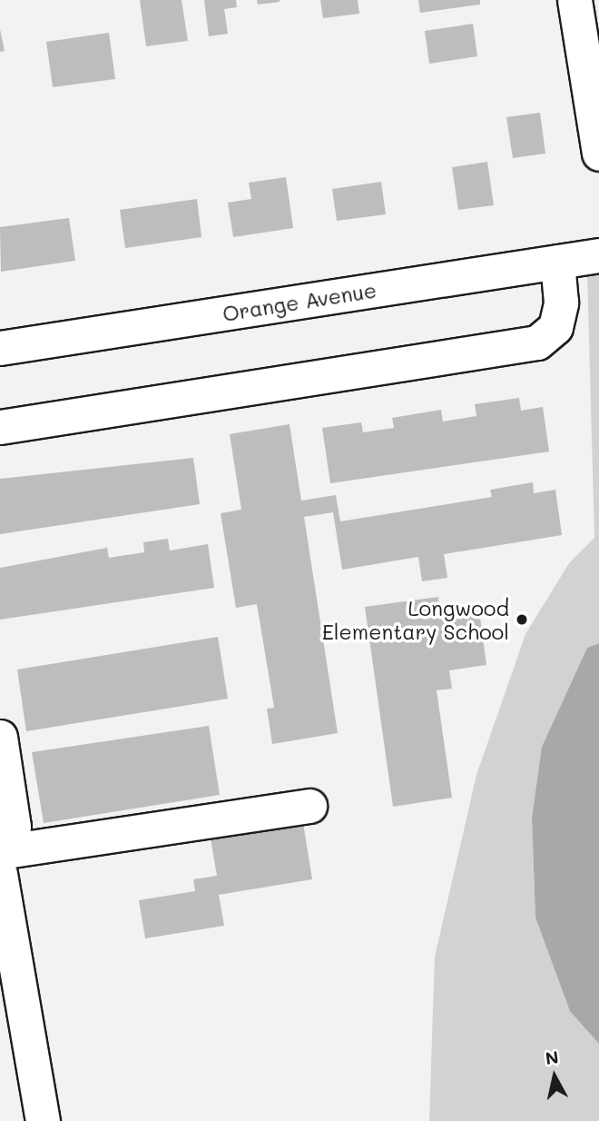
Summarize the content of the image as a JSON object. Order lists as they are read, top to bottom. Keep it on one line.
{"streets":{"street":["Orange Avenue"]},"places":["Longwood Elementary School"],"north":"top"}
